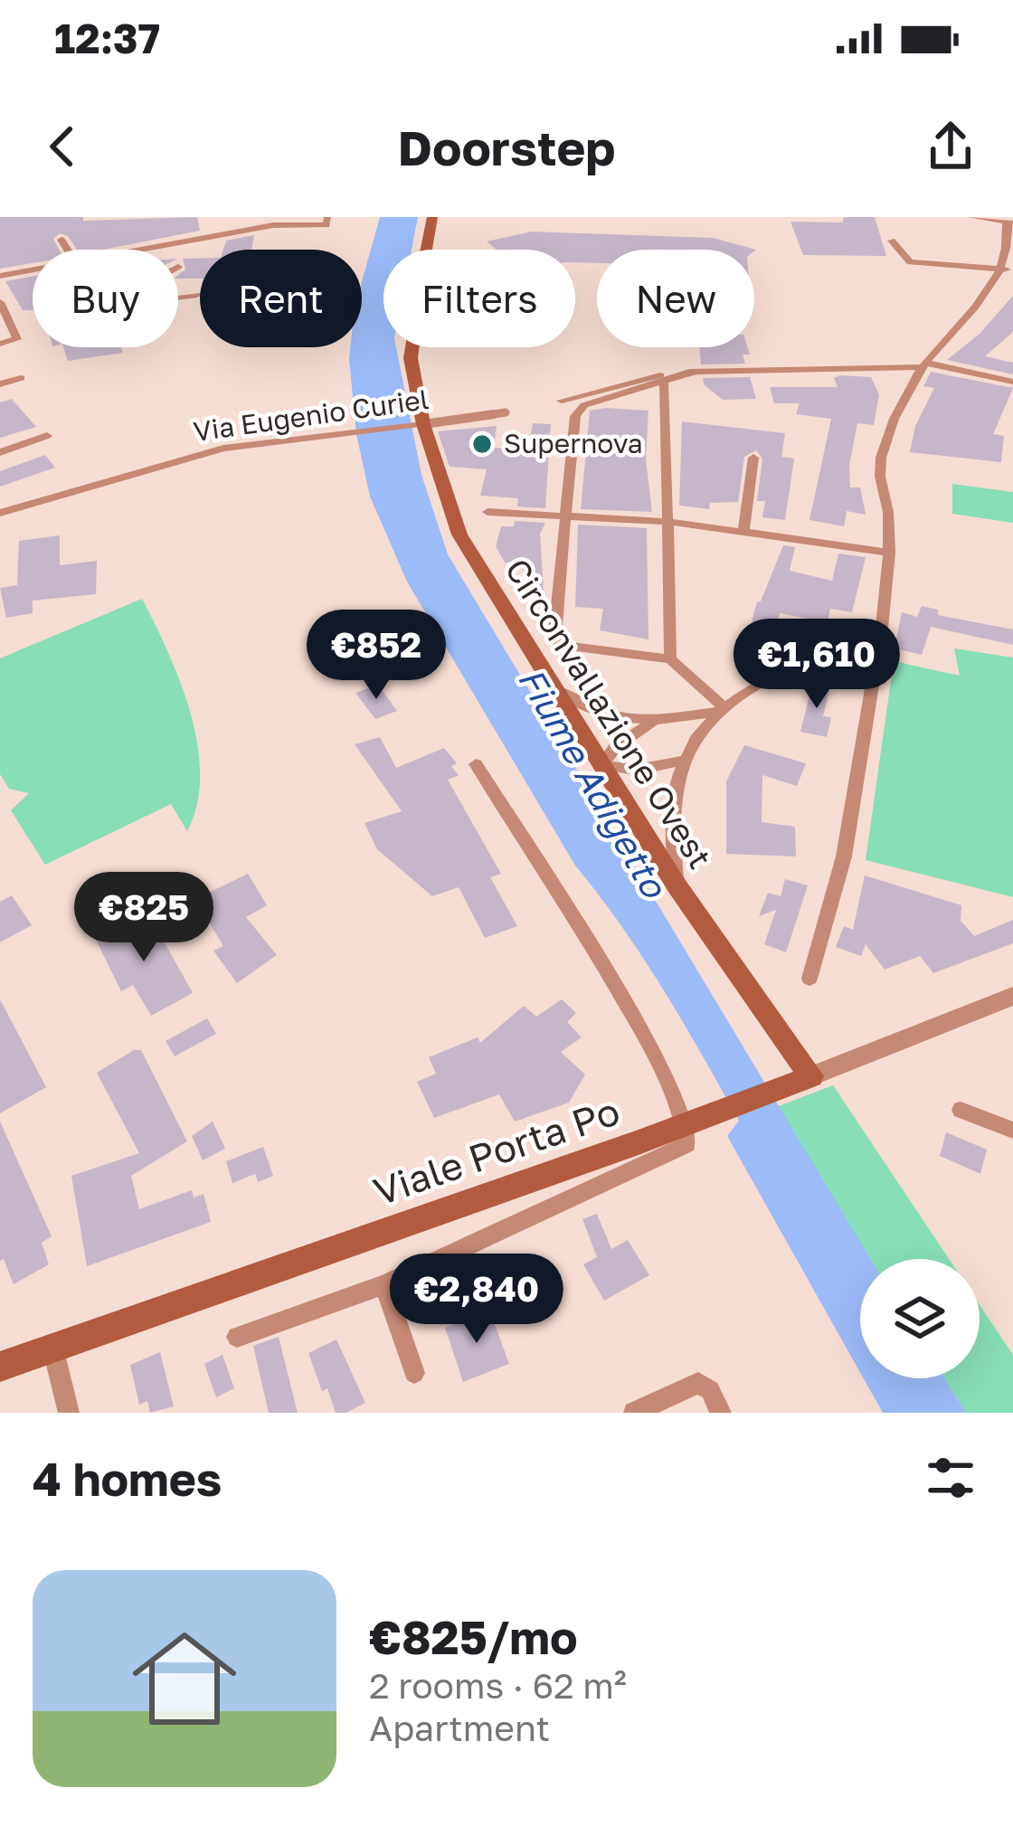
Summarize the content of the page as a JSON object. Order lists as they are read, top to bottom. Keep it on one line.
{"streets":{"main road":["Circonvallazione Ovest","Viale Porta Po"],"street":["Via Eugenio Curiel"]},"crossings":[["Via Eugenio Curiel","Circonvallazione Ovest"],["Circonvallazione Ovest","Viale Porta Po"]],"water":["Fiume Adigetto"],"places":["Supernova"],"page":{"status":"12:37","header":"Doorstep","chip":["Buy","Rent","Filters","New"],"price":["€852","€1,610","€825","€2,840"],"heading":"4 homes","list":[{"name":"€825/mo","note":"2 rooms · 62 m² · Apartment"}]}}
